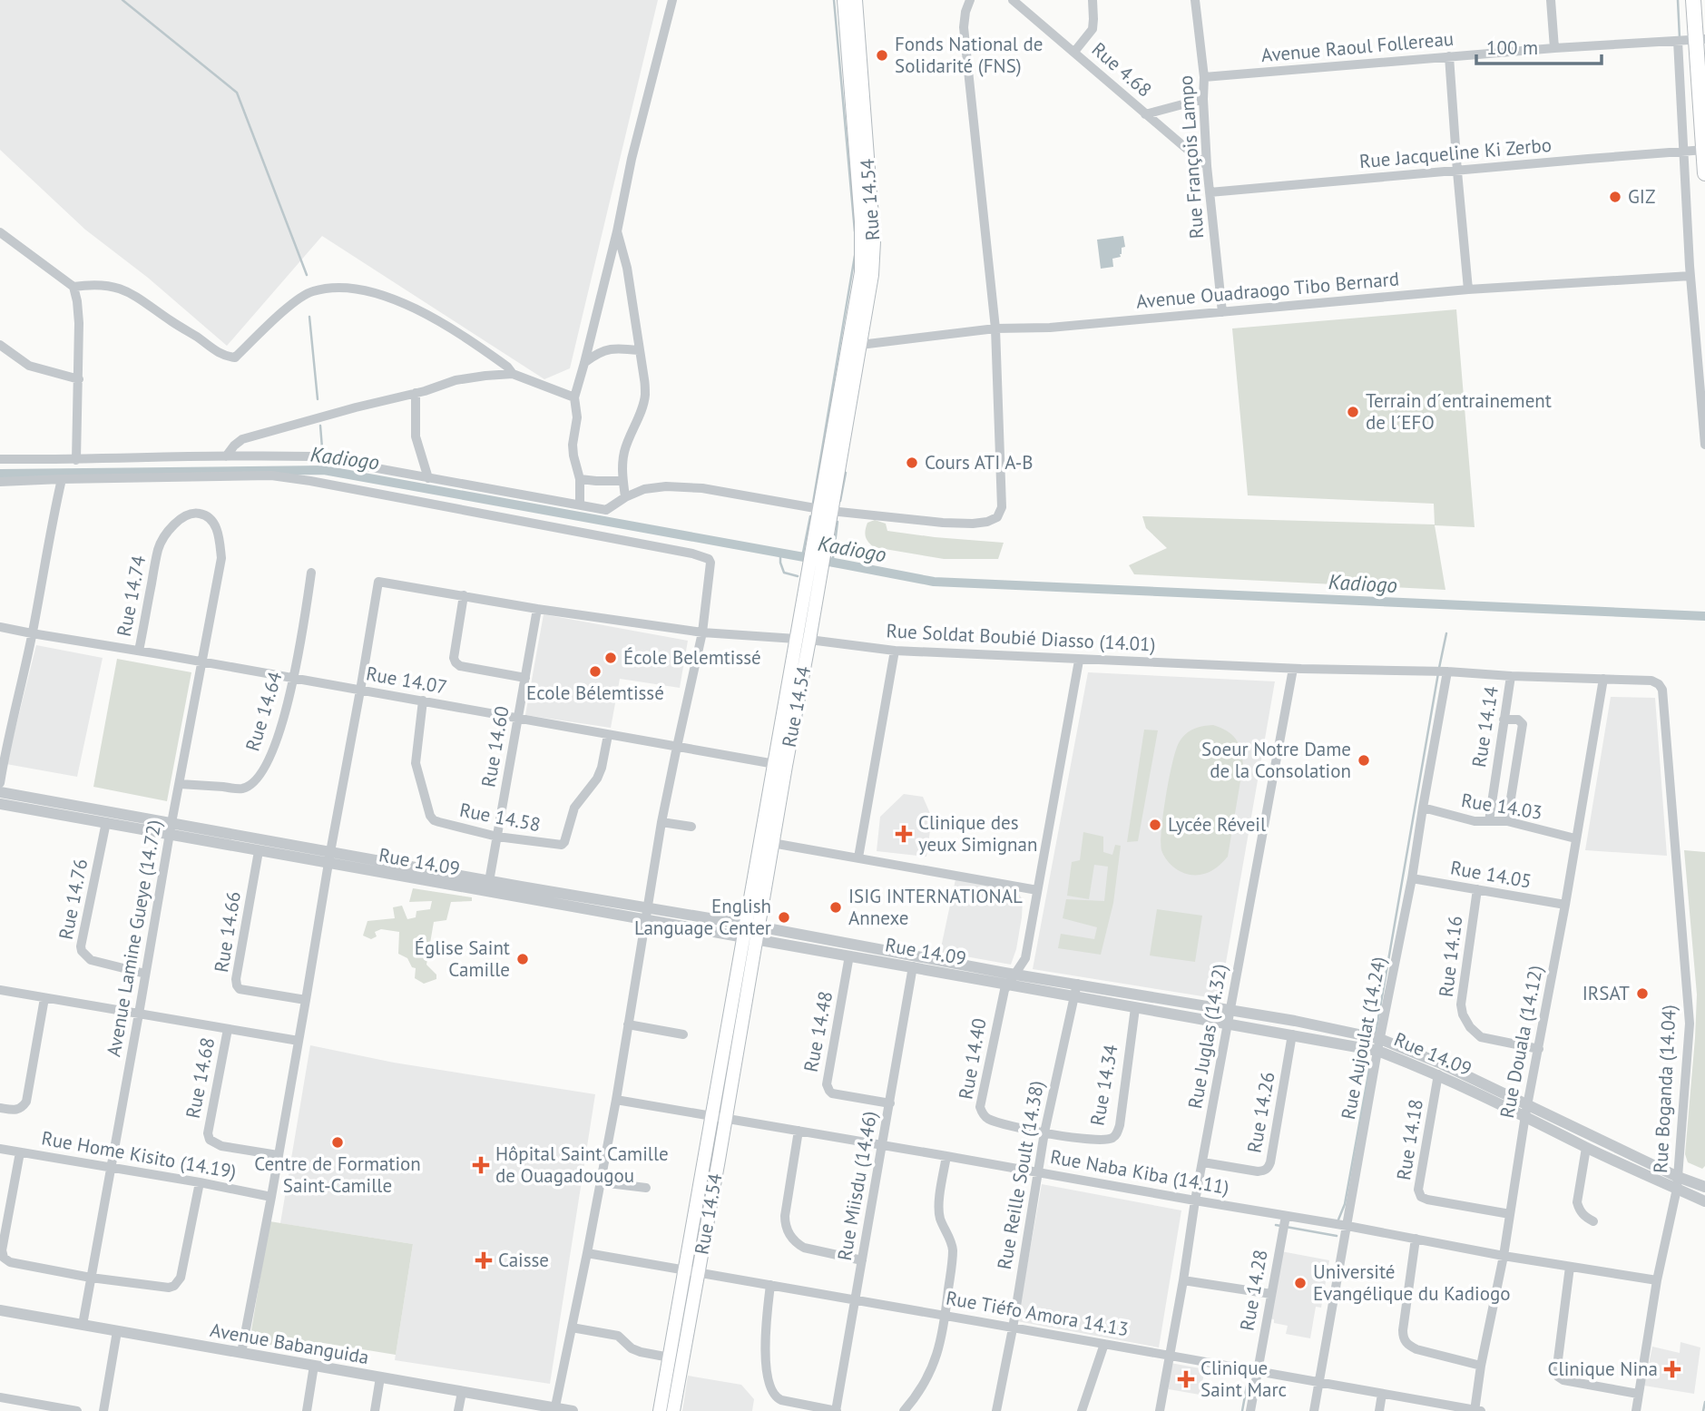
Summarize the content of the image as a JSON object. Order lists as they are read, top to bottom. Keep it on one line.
{"streets":{"main road":["Rue 14.54"],"street":["Avenue Raoul Follereau","Rue 4.68","Rue Jacqueline Ki Zerbo","Rue François Lampo","Avenue Ouadraogo Tibo Bernard","Rue 14.74","Rue Soldat Boubié Diasso (14.01)","Rue 14.07","Rue 14.64","Rue 14.14","Rue 14.60","Rue 14.03","Rue 14.58","Rue 14.09","Rue 14.05","Rue 14.76","Rue 14.66","Avenue Lamine Gueye (14.72)","Rue 14.16","Rue 14.48","Rue Juglas (14.32)","Rue Aujoulat (14.24)","Rue Douala (14.12)","Rue 14.40","Rue 14.68","Rue 14.34","Rue Boganda (14.04)","Rue 14.26","Rue 14.18","Rue Home Kisito (14.19)","Rue Naba Kiba (14.11)","Rue Reille Soult (14.38)","Rue Miisdu (14.46)","Rue 14.28","Rue Tiéfo Amora 14.13","Avenue Babanguida"]},"crossings":[["Avenue Raoul Follereau","Rue François Lampo"],["Rue 4.68","Rue François Lampo"],["Rue Jacqueline Ki Zerbo","Rue François Lampo"],["Rue François Lampo","Avenue Ouadraogo Tibo Bernard"],["Rue 14.54","Avenue Ouadraogo Tibo Bernard"],["Rue 14.54","Rue Soldat Boubié Diasso (14.01)"],["Rue 14.54","Rue 14.09"],["Rue 14.54","Rue Naba Kiba (14.11)"],["Rue 14.54","Rue Tiéfo Amora 14.13"],["Rue 14.74","Rue 14.07"],["Rue 14.74","Avenue Lamine Gueye (14.72)"],["Rue Soldat Boubié Diasso (14.01)","Rue 14.07"],["Rue Soldat Boubié Diasso (14.01)","Rue 14.14"],["Rue Soldat Boubié Diasso (14.01)","Rue 14.60"],["Rue Soldat Boubié Diasso (14.01)","Rue Juglas (14.32)"],["Rue Soldat Boubié Diasso (14.01)","Rue Aujoulat (14.24)"],["Rue Soldat Boubié Diasso (14.01)","Rue Douala (14.12)"],["Rue Soldat Boubié Diasso (14.01)","Rue Boganda (14.04)"],["Rue 14.07","Rue 14.64"],["Rue 14.07","Rue 14.60"],["Rue 14.07","Rue 14.58"],["Rue 14.07","Avenue Lamine Gueye (14.72)"],["Rue 14.64","Avenue Lamine Gueye (14.72)"],["Rue 14.14","Rue 14.03"],["Rue 14.60","Rue 14.58"],["Rue 14.60","Rue 14.09"],["Rue 14.03","Rue Aujoulat (14.24)"],["Rue 14.03","Rue Douala (14.12)"],["Rue 14.09","Rue 14.76"],["Rue 14.09","Rue 14.66"],["Rue 14.09","Avenue Lamine Gueye (14.72)"],["Rue 14.09","Rue 14.48"],["Rue 14.09","Rue Juglas (14.32)"],["Rue 14.09","Rue Aujoulat (14.24)"],["Rue 14.09","Rue Douala (14.12)"],["Rue 14.09","Rue 14.40"],["Rue 14.09","Rue 14.34"],["Rue 14.09","Rue Boganda (14.04)"],["Rue 14.09","Rue 14.26"],["Rue 14.09","Rue 14.18"],["Rue 14.09","Rue Reille Soult (14.38)"],["Rue 14.09","Rue Miisdu (14.46)"],["Rue 14.05","Rue 14.16"],["Rue 14.05","Rue Aujoulat (14.24)"],["Rue 14.05","Rue Douala (14.12)"],["Rue 14.76","Avenue Lamine Gueye (14.72)"],["Avenue Lamine Gueye (14.72)","Rue Home Kisito (14.19)"],["Avenue Lamine Gueye (14.72)","Avenue Babanguida"],["Rue 14.16","Rue Douala (14.12)"],["Rue 14.48","Rue Miisdu (14.46)"],["Rue Juglas (14.32)","Rue 14.26"],["Rue Juglas (14.32)","Rue Naba Kiba (14.11)"],["Rue Juglas (14.32)","Rue Tiéfo Amora 14.13"],["Rue Aujoulat (14.24)","Rue Naba Kiba (14.11)"],["Rue Aujoulat (14.24)","Rue Tiéfo Amora 14.13"],["Rue Douala (14.12)","Rue 14.18"],["Rue Douala (14.12)","Rue Naba Kiba (14.11)"],["Rue Douala (14.12)","Rue Tiéfo Amora 14.13"],["Rue 14.40","Rue 14.34"],["Rue 14.40","Rue Reille Soult (14.38)"],["Rue 14.34","Rue Reille Soult (14.38)"],["Rue Boganda (14.04)","Rue Naba Kiba (14.11)"],["Rue Naba Kiba (14.11)","Rue Reille Soult (14.38)"],["Rue Naba Kiba (14.11)","Rue Miisdu (14.46)"],["Rue Naba Kiba (14.11)","Rue 14.28"],["Rue Reille Soult (14.38)","Rue Tiéfo Amora 14.13"],["Rue Miisdu (14.46)","Rue Tiéfo Amora 14.13"],["Rue 14.28","Rue Tiéfo Amora 14.13"]],"water":["Kadiogo"],"places":{"other":["Fonds National de Solidarité (FNS)","GIZ","Terrain d´entrainement de l´EFO","Cours ATI A-B","École Belemtissé","Ecole Bélemtissé","Soeur Notre Dame de la Consolation","Lycée Réveil","ISIG INTERNATIONAL Annexe","English Language Center","Église Saint Camille","IRSAT","Centre de Formation Saint-Camille","Université Evangélique du Kadiogo"],"health":["Clinique des yeux Simignan","Hôpital Saint Camille de Ouagadougou","Caisse","Clinique Nina","Clinique Saint Marc"]},"scale_bar":"100 m"}
